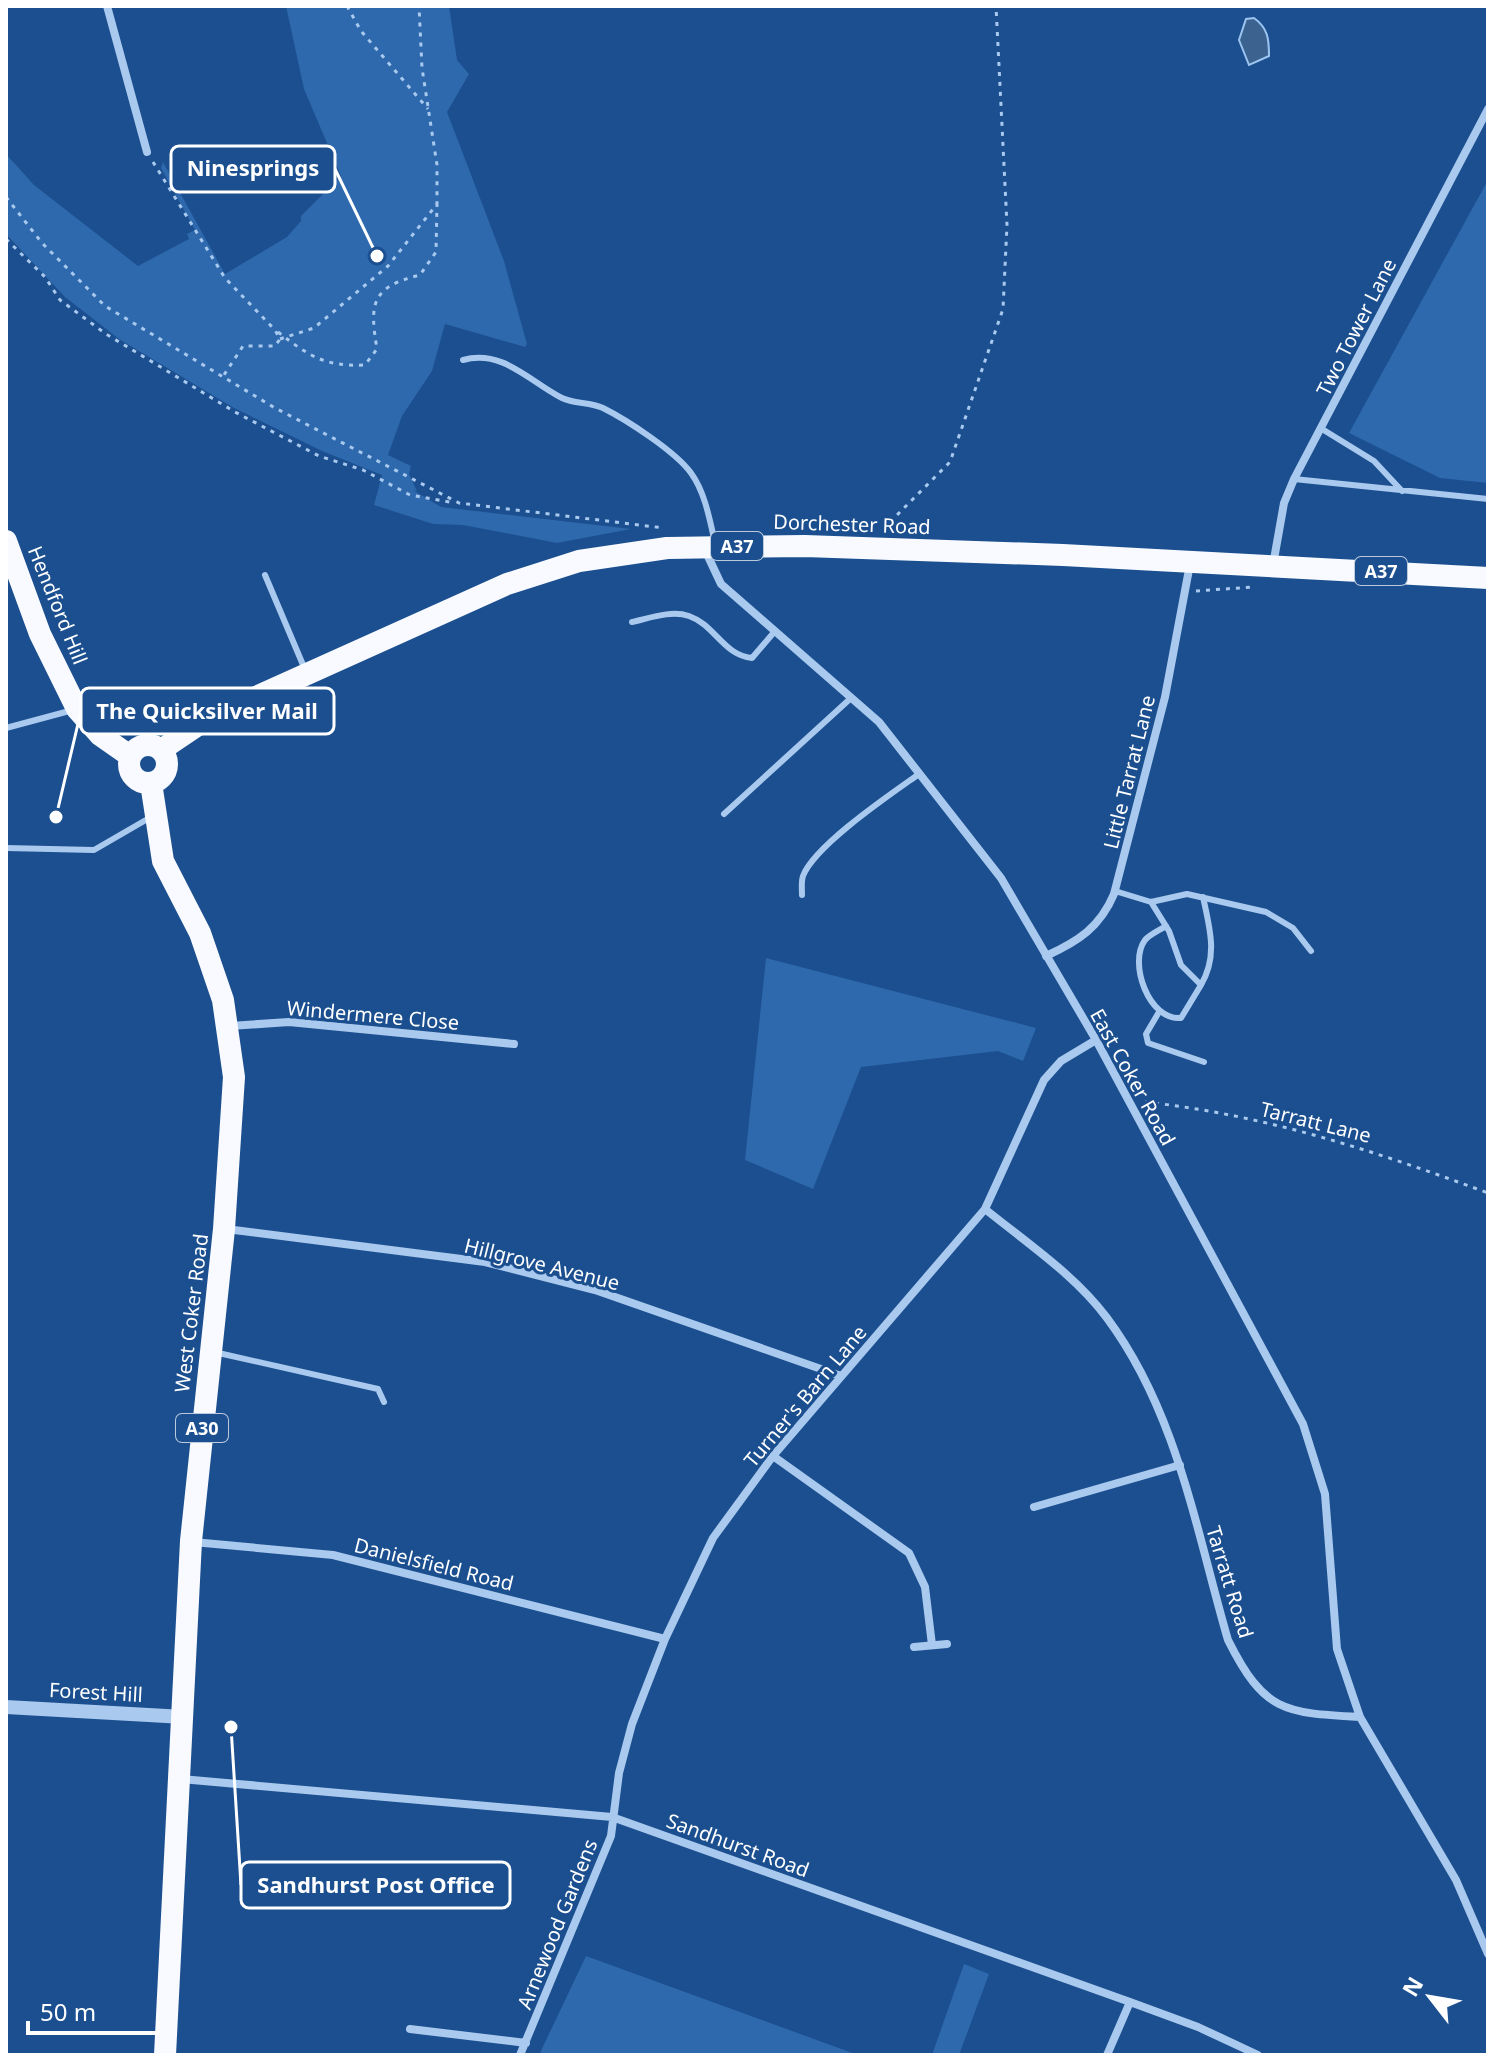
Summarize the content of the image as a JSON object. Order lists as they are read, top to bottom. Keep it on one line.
{"streets":{"highway":["Dorchester Road","A37","Hendford Hill","West Coker Road","A30"],"street":["Two Tower Lane","Little Tarrat Lane","Windermere Close","East Coker Road","Hillgrove Avenue","Turner's Barn Lane","Danielsfield Road","Tarratt Road","Forest Hill","Sandhurst Road","Arnewood Gardens"],"path":["Tarratt Lane"]},"crossings":[["Two Tower Lane","Dorchester Road"],["Dorchester Road","Hendford Hill"],["Dorchester Road","Little Tarrat Lane"],["Dorchester Road","East Coker Road"],["Dorchester Road","West Coker Road"],["Hendford Hill","West Coker Road"],["Little Tarrat Lane","East Coker Road"],["Windermere Close","West Coker Road"],["East Coker Road","Tarratt Lane"],["East Coker Road","Turner's Barn Lane"],["East Coker Road","Tarratt Road"],["Hillgrove Avenue","West Coker Road"],["Hillgrove Avenue","Turner's Barn Lane"],["West Coker Road","Danielsfield Road"],["West Coker Road","Forest Hill"],["West Coker Road","Sandhurst Road"],["Turner's Barn Lane","Danielsfield Road"],["Turner's Barn Lane","Tarratt Road"],["Turner's Barn Lane","Sandhurst Road"],["Turner's Barn Lane","Arnewood Gardens"],["Sandhurst Road","Arnewood Gardens"]],"places":["Ninesprings","The Quicksilver Mail","Sandhurst Post Office"],"scale_bar":"50 m","north":"top left"}
